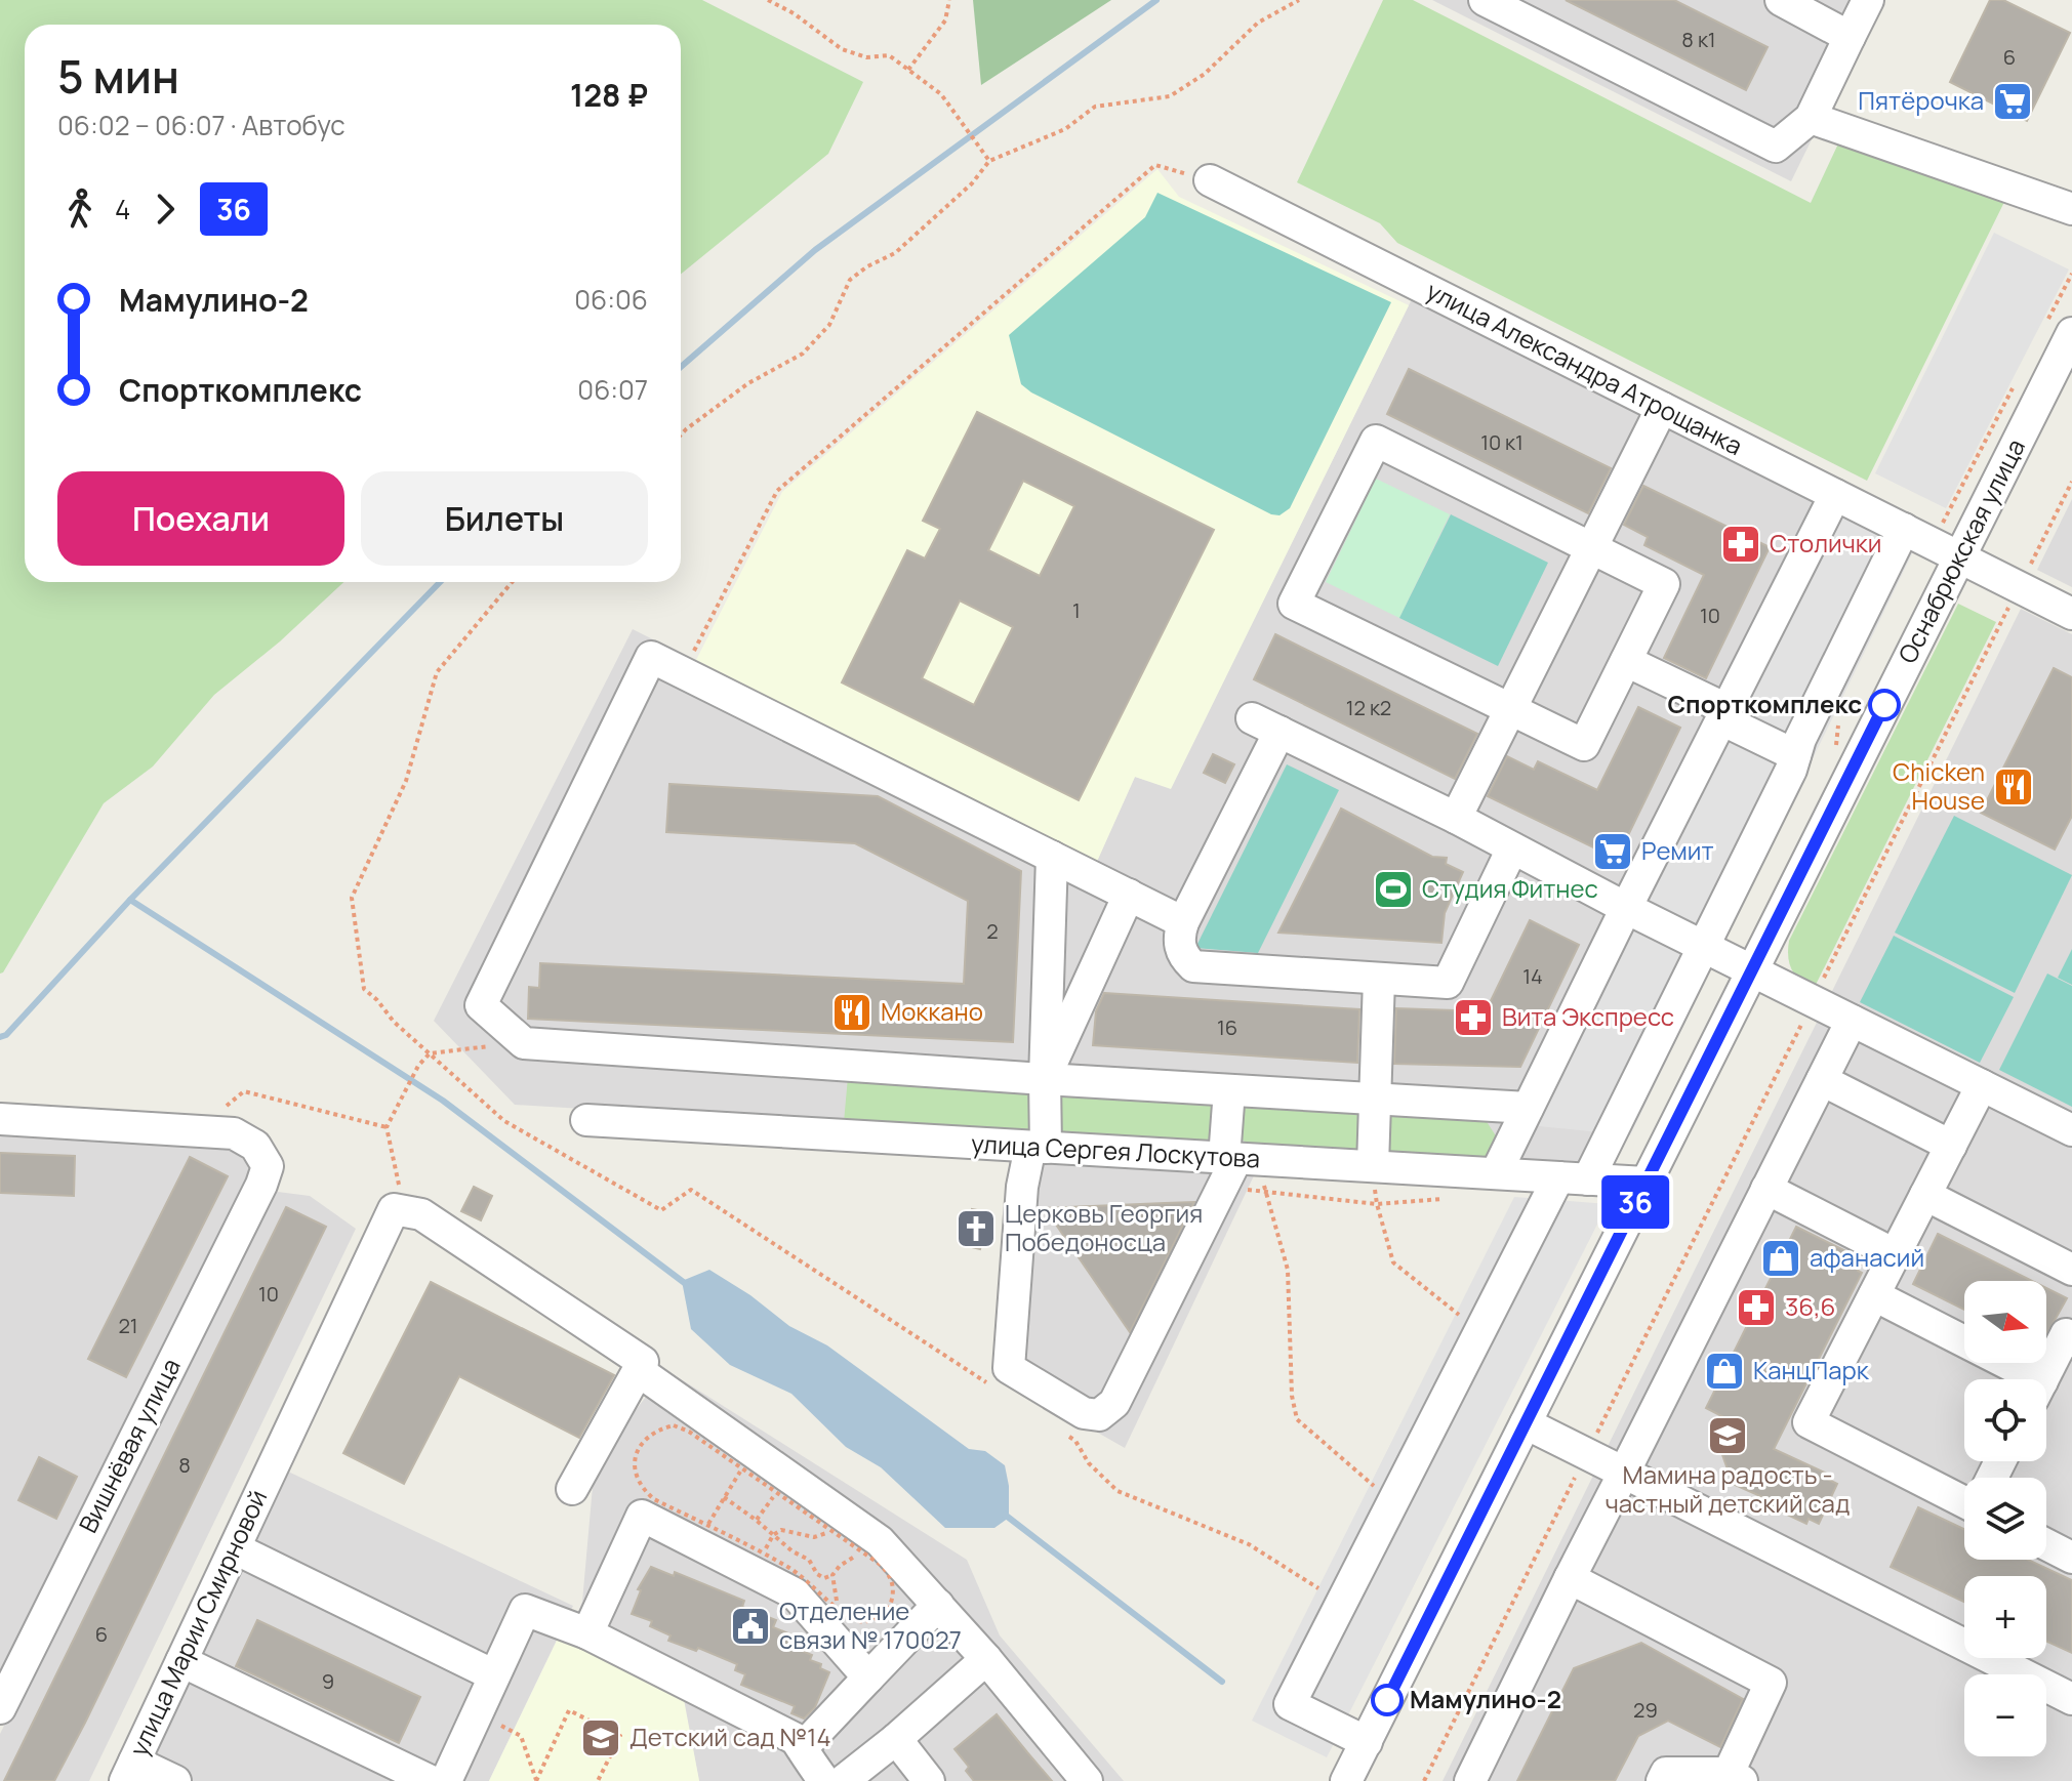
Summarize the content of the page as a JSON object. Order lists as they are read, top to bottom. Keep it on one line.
{"streets":{"street":["улица Александра Атрощанка","Оснабрюкская улица","улица Сергея Лоскутова","Вишнёвая улица","улица Марии Смирновой"]},"crossings":[["улица Александра Атрощанка","Оснабрюкская улица"],["Оснабрюкская улица","улица Сергея Лоскутова"]],"places":{"supermarket":["Пятёрочка","Ремит"],"pharmacy":["Столички","Вита Экспресс","36,6"],"other":["Спорткомплекс","Мамулино-2"],"restaurant":["Chicken House","Моккано"],"sports":["Студия Фитнес"],"church":["Церковь Георгия Победоносца"],"shop":["афанасий","КанцПарк"],"school or university":["Мамина радость - частный детский сад","Детский сад №14"],"public building":["Отделение связи № 170027"]},"lines":["bus line 36"],"house_numbers":["8 к1","6","10 к1","1","10","12 к2","2","14","16","10","21","8","6","9","29"],"north":"right","page":{"on_map":"36","heading":["5 мин","06:02 – 06:07 · Автобус","128 ₽"],"legs":["4","36"],"list":[{"name":"Мамулино-2","value":"06:06"},{"name":"Спорткомплекс","value":"06:07"}],"buttons":["Поехали","Билеты"],"map_buttons":["+","−"]}}
